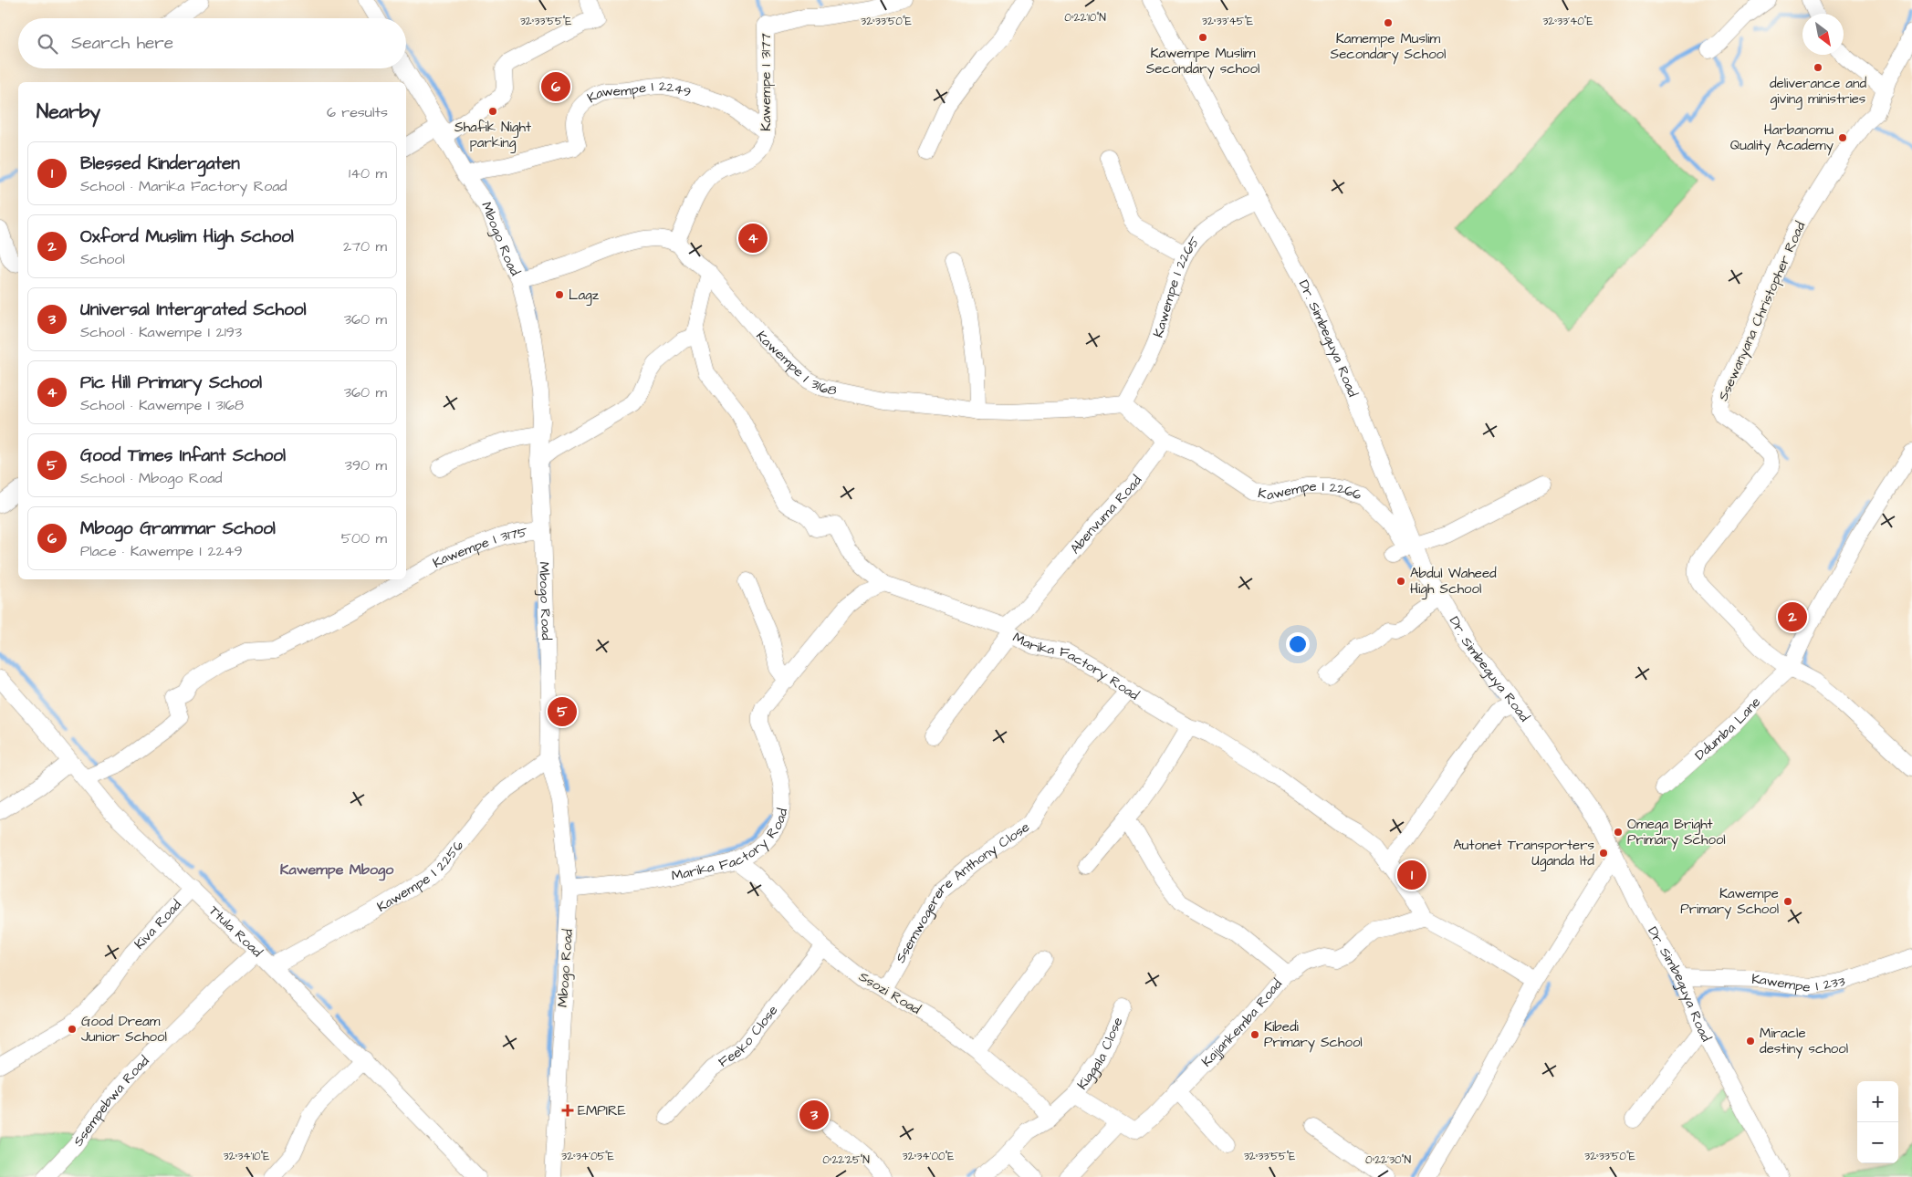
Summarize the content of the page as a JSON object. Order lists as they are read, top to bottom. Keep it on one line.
{"streets":{"street":["Kawempe I 3177","Kawempe I 2249","Mbogo Road","Kawempe I 2265","Ssewanyana Christopher Road","Dr. Simbeguya Road","Kawempe I 3168","Kawempe I 2266","Abenvuma Road","Kawempe I 3175","Marika Factory Road","Ddumba Lane","Kawempe I 2256","Ssemwogerere Anthony Close","Kiva Road","Ttula Road","Kawempe I 233","Ssozi Road","Kajjankemba Road","Feeko Close","Kiggala Close","Ssempebwa Road"]},"crossings":[["Kawempe I 3177","Kawempe I 2249"],["Kawempe I 3177","Kawempe I 3168"],["Kawempe I 2249","Mbogo Road"],["Mbogo Road","Kawempe I 3175"],["Mbogo Road","Marika Factory Road"],["Mbogo Road","Kawempe I 2256"],["Kawempe I 2265","Dr. Simbeguya Road"],["Kawempe I 2265","Kawempe I 3168"],["Ssewanyana Christopher Road","Ddumba Lane"],["Dr. Simbeguya Road","Kawempe I 2266"],["Dr. Simbeguya Road","Kawempe I 233"],["Kawempe I 2266","Abenvuma Road"],["Abenvuma Road","Marika Factory Road"],["Kawempe I 3175","Ttula Road"],["Marika Factory Road","Ssemwogerere Anthony Close"],["Marika Factory Road","Ssozi Road"],["Marika Factory Road","Kajjankemba Road"],["Kawempe I 2256","Ttula Road"],["Ssemwogerere Anthony Close","Ssozi Road"],["Kiva Road","Ttula Road"],["Ttula Road","Ssempebwa Road"],["Ssozi Road","Feeko Close"],["Ssozi Road","Kiggala Close"],["Kajjankemba Road","Kiggala Close"]],"districts":["Kawempe Mbogo"],"places":{"other":["Kamempe Muslim Secondary School","Kawempe Muslim Secondary school","deliverance and giving ministries","Shafik Night parking","Harbanomu Quality Academy","Lagz","Abdul Waheed High School","Omega Bright Primary School","Autonet Transporters Uganda ltd","Kawempe Primary School","Good Dream Junior School","Kibedi Primary School","Miracle destiny school"],"health":["EMPIRE"]},"north":"bottom right","page":{"search":"Search here","pins":["6","4","2","5","1","3"],"heading":["Nearby","6 results"],"list":[{"mark":"1","name":"Blessed Kindergaten","note":"School · Marika Factory Road","value":"140 m"},{"mark":"2","name":"Oxford Muslim High School","note":"School","value":"270 m"},{"mark":"3","name":"Universal Intergrated School","note":"School · Kawempe I 2193","value":"360 m"},{"mark":"4","name":"Pic Hill Primary School","note":"School · Kawempe I 3168","value":"360 m"},{"mark":"5","name":"Good Times Infant School","note":"School · Mbogo Road","value":"390 m"},{"mark":"6","name":"Mbogo Grammar School","note":"Place · Kawempe I 2249","value":"500 m"}],"map_buttons":["+","−"]},"coordinates":["0°22'10\"N","32°33'45\"E","32°33'40\"E","32°33'55\"E","32°33'50\"E","32°34'10\"E","32°34'05\"E","32°34'00\"E","0°22'25\"N","0°22'30\"N"]}
